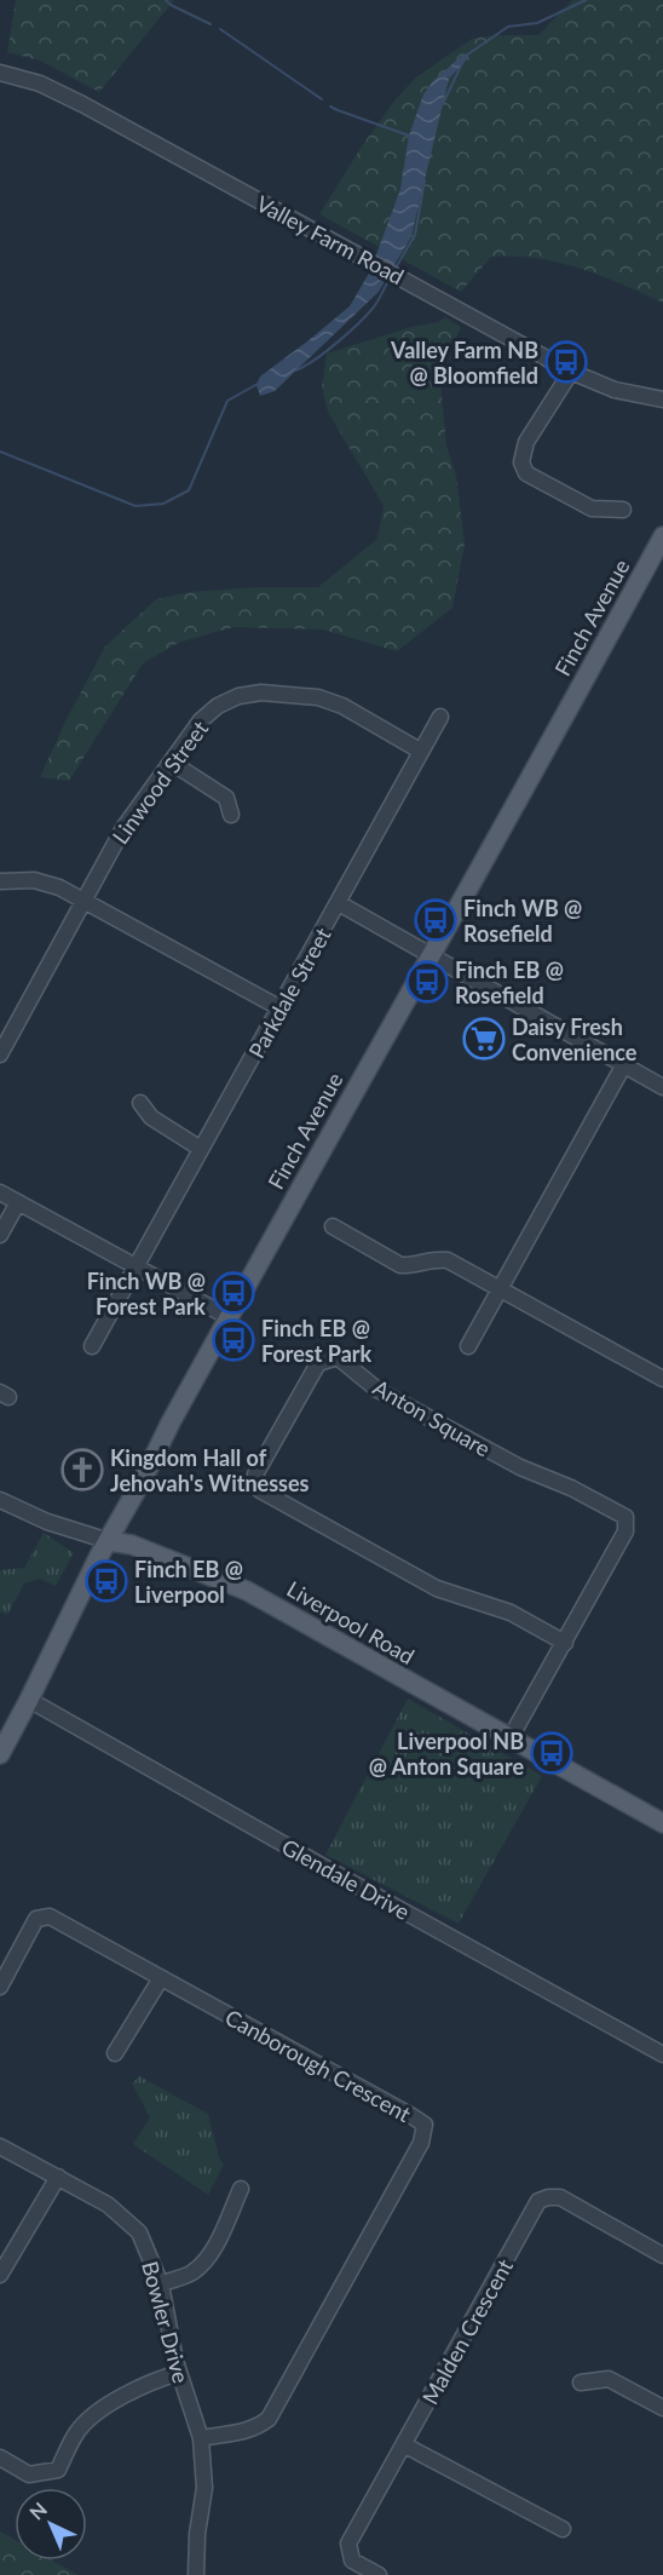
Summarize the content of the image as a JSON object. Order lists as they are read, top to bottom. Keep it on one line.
{"streets":{"main road":["Finch Avenue","Liverpool Road"],"street":["Valley Farm Road","Linwood Street","Parkdale Street","Anton Square","Glendale Drive","Canborough Crescent","Bowler Drive","Malden Crescent"]},"crossings":[["Finch Avenue","Liverpool Road"],["Finch Avenue","Glendale Drive"],["Linwood Street","Parkdale Street"],["Anton Square","Liverpool Road"],["Canborough Crescent","Bowler Drive"]],"places":{"bus stop":["Valley Farm NB @ Bloomfield","Finch WB @ Rosefield","Finch EB @ Rosefield","Finch WB @ Forest Park","Finch EB @ Forest Park","Finch EB @ Liverpool","Liverpool NB @ Anton Square"],"supermarket":["Daisy Fresh Convenience"],"church":["Kingdom Hall of Jehovah's Witnesses"]},"north":"top left"}
